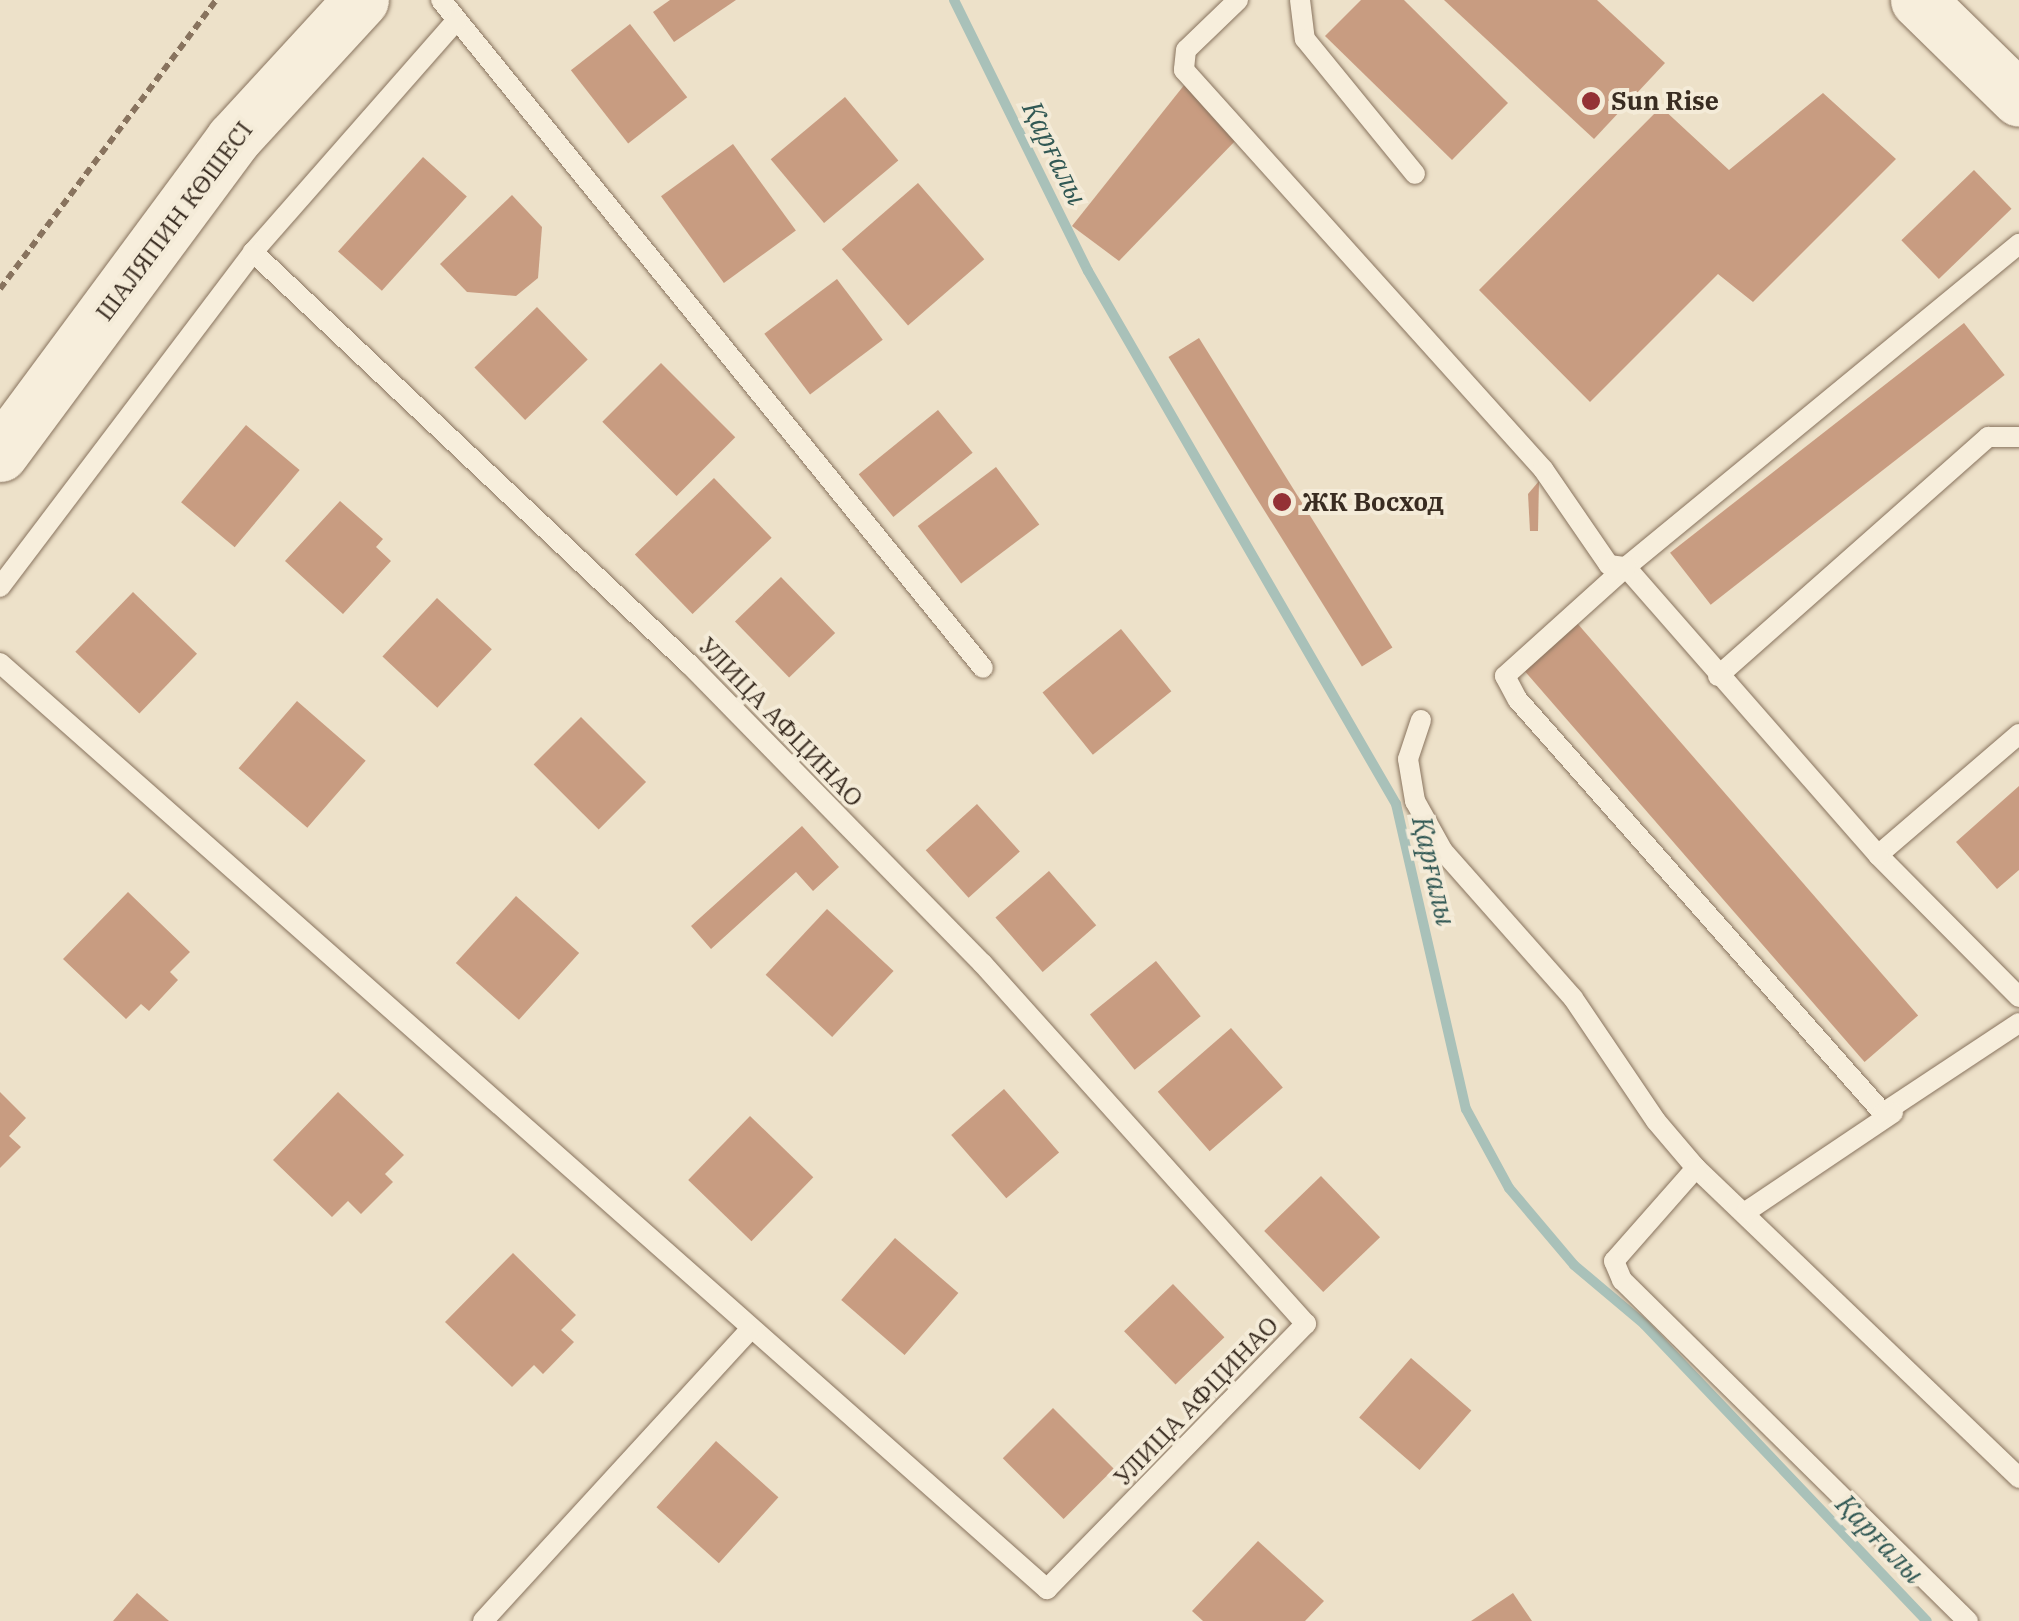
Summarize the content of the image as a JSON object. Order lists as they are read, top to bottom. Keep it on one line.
{"streets":{"main road":["ШАЛЯПИН КӨШЕСІ"],"lane":["УЛИЦА АФЦИНАО"]},"water":["Қарғалы"],"places":["Sun Rise","ЖК Восход"]}
